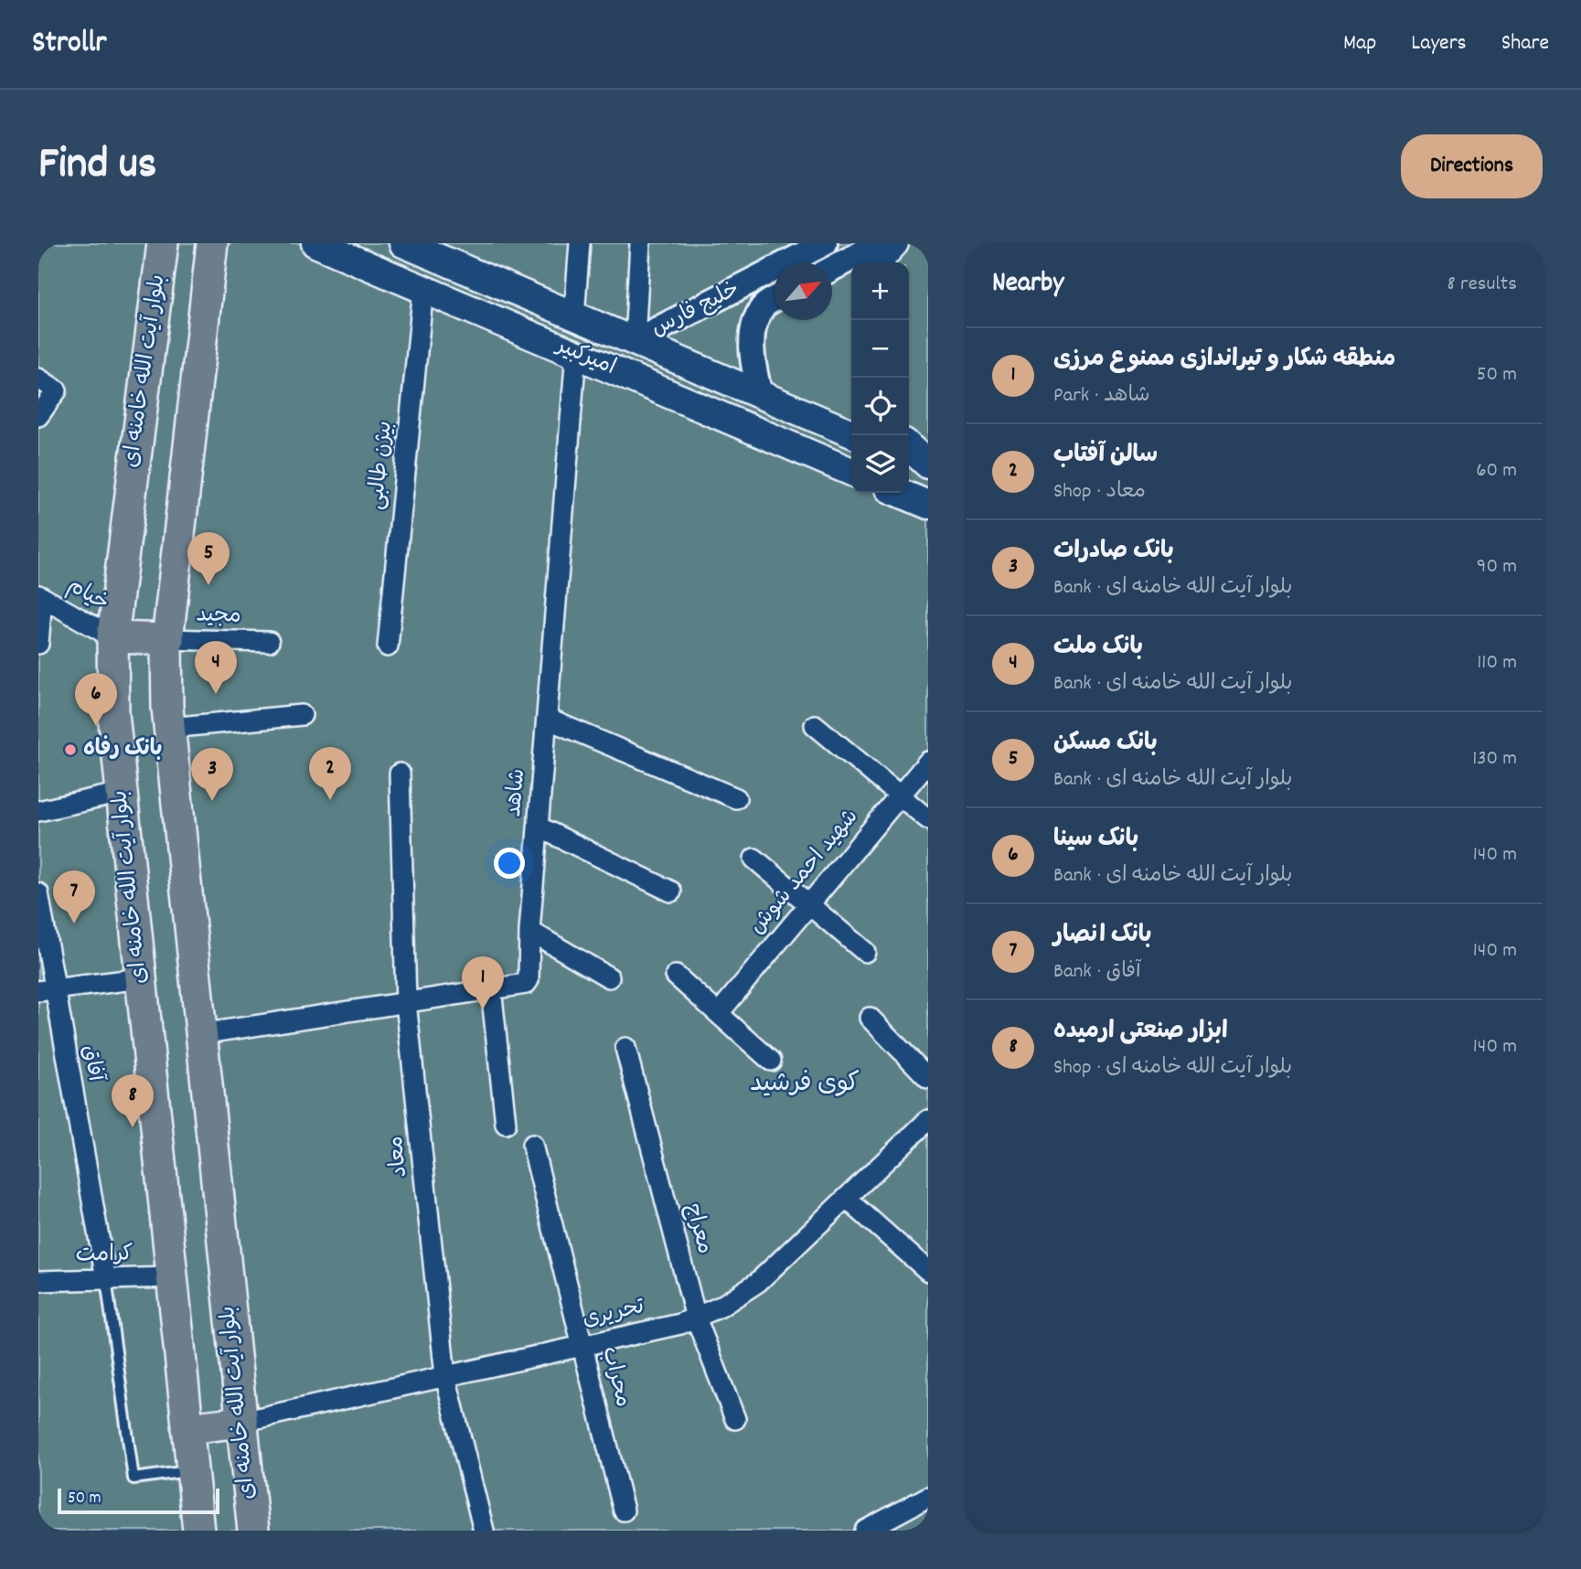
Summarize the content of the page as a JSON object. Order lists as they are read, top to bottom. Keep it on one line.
{"streets":{"main road":["امیرکبیر","بلوار آیت الله خامنه ای"],"street":["خلیج فارس","بیژن طالبی","خیام","مجید","شاهد","شهید احمد شوش","آفاق","معاد","معراج","کرامت","تحریری","محراب"]},"crossings":[["خلیج فارس","امیرکبیر"],["امیرکبیر","بیژن طالبی"],["امیرکبیر","شاهد"],["بلوار آیت الله خامنه ای","خیام"],["بلوار آیت الله خامنه ای","مجید"],["بلوار آیت الله خامنه ای","شاهد"],["بلوار آیت الله خامنه ای","کرامت"],["بلوار آیت الله خامنه ای","تحریری"],["شاهد","معاد"],["آفاق","کرامت"],["معاد","تحریری"],["معراج","تحریری"],["تحریری","محراب"]],"districts":["کوی فرشید"],"places":["بانک رفاه"],"scale_bar":"50 m","north":"top right","page":{"header":"Strollr","nav":["Map","Layers","Share"],"title":"Find us","buttons":"Directions","heading":["Nearby","8 results"],"map_buttons":["+","−"],"list":[{"mark":"1","name":"منطقه شکار و تیراندازی ممنوع مرزی","note":"Park · شاهد","value":"50 m"},{"mark":"2","name":"سالن آفتاب","note":"Shop · معاد","value":"60 m"},{"mark":"3","name":"بانک صادرات","note":"Bank · بلوار آیت الله خامنه ای","value":"90 m"},{"mark":"4","name":"بانک ملت","note":"Bank · بلوار آیت الله خامنه ای","value":"110 m"},{"mark":"5","name":"بانک مسکن","note":"Bank · بلوار آیت الله خامنه ای","value":"130 m"},{"mark":"6","name":"بانک سینا","note":"Bank · بلوار آیت الله خامنه ای","value":"140 m"},{"mark":"7","name":"بانک انصار","note":"Bank · آفاق","value":"140 m"},{"mark":"8","name":"ابزار صنعتی ارمیده","note":"Shop · بلوار آیت الله خامنه ای","value":"140 m"}],"pins":["5","4","6","2","3","7","1","8"],"scale":"50 m"}}
